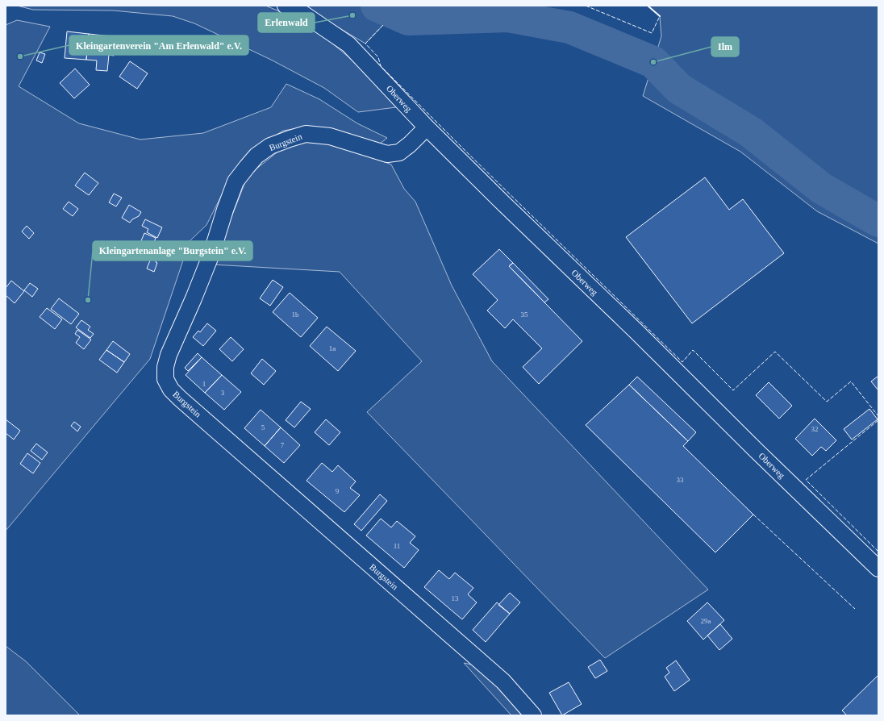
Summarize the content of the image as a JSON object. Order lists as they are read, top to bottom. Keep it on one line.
{"streets":{"street":["Oberweg","Burgstein"]},"crossings":[["Oberweg","Burgstein"]],"places":["Erlenwald","Kleingartenverein \"Am Erlenwald\" e.V.","Ilm","Kleingartenanlage \"Burgstein\" e.V."],"house_numbers":["1b","35","1a","1","3","5","32","7","33","9","11","13","29a"]}
